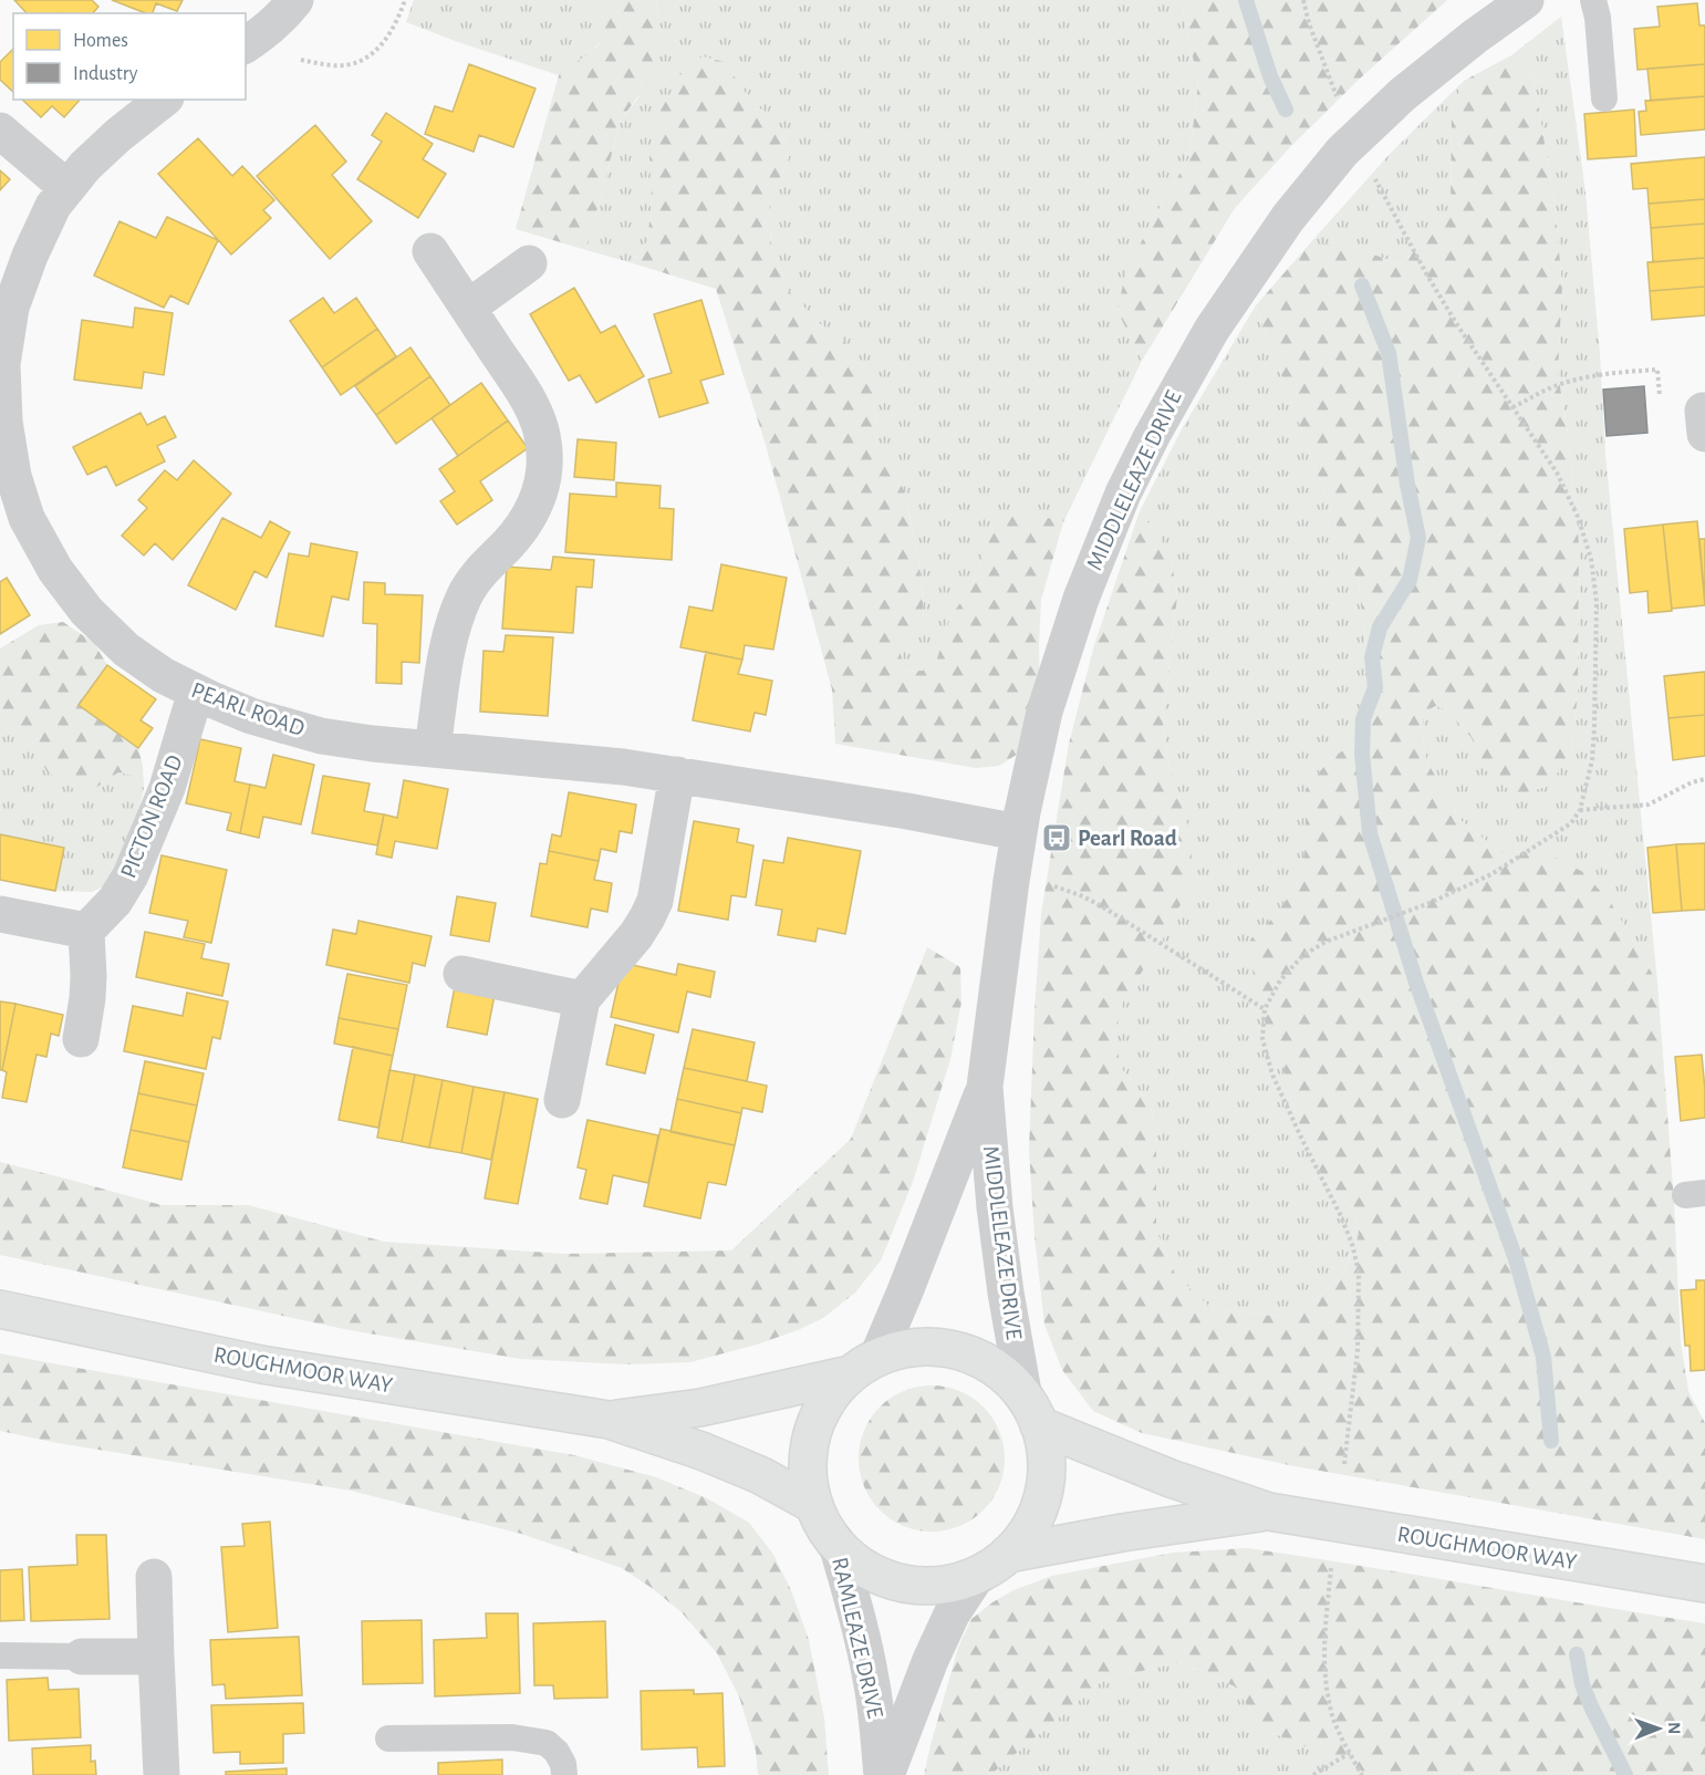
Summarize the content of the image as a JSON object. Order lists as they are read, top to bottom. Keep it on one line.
{"streets":{"main road":["ROUGHMOOR WAY"],"street":["MIDDLELEAZE DRIVE","PEARL ROAD","PICTON ROAD","RAMLEAZE DRIVE"]},"crossings":[["MIDDLELEAZE DRIVE","PEARL ROAD"],["MIDDLELEAZE DRIVE","ROUGHMOOR WAY"],["PEARL ROAD","PICTON ROAD"],["ROUGHMOOR WAY","RAMLEAZE DRIVE"]],"places":{"bus stop":["Pearl Road"]},"legend":["Homes","Industry"],"north":"right"}
